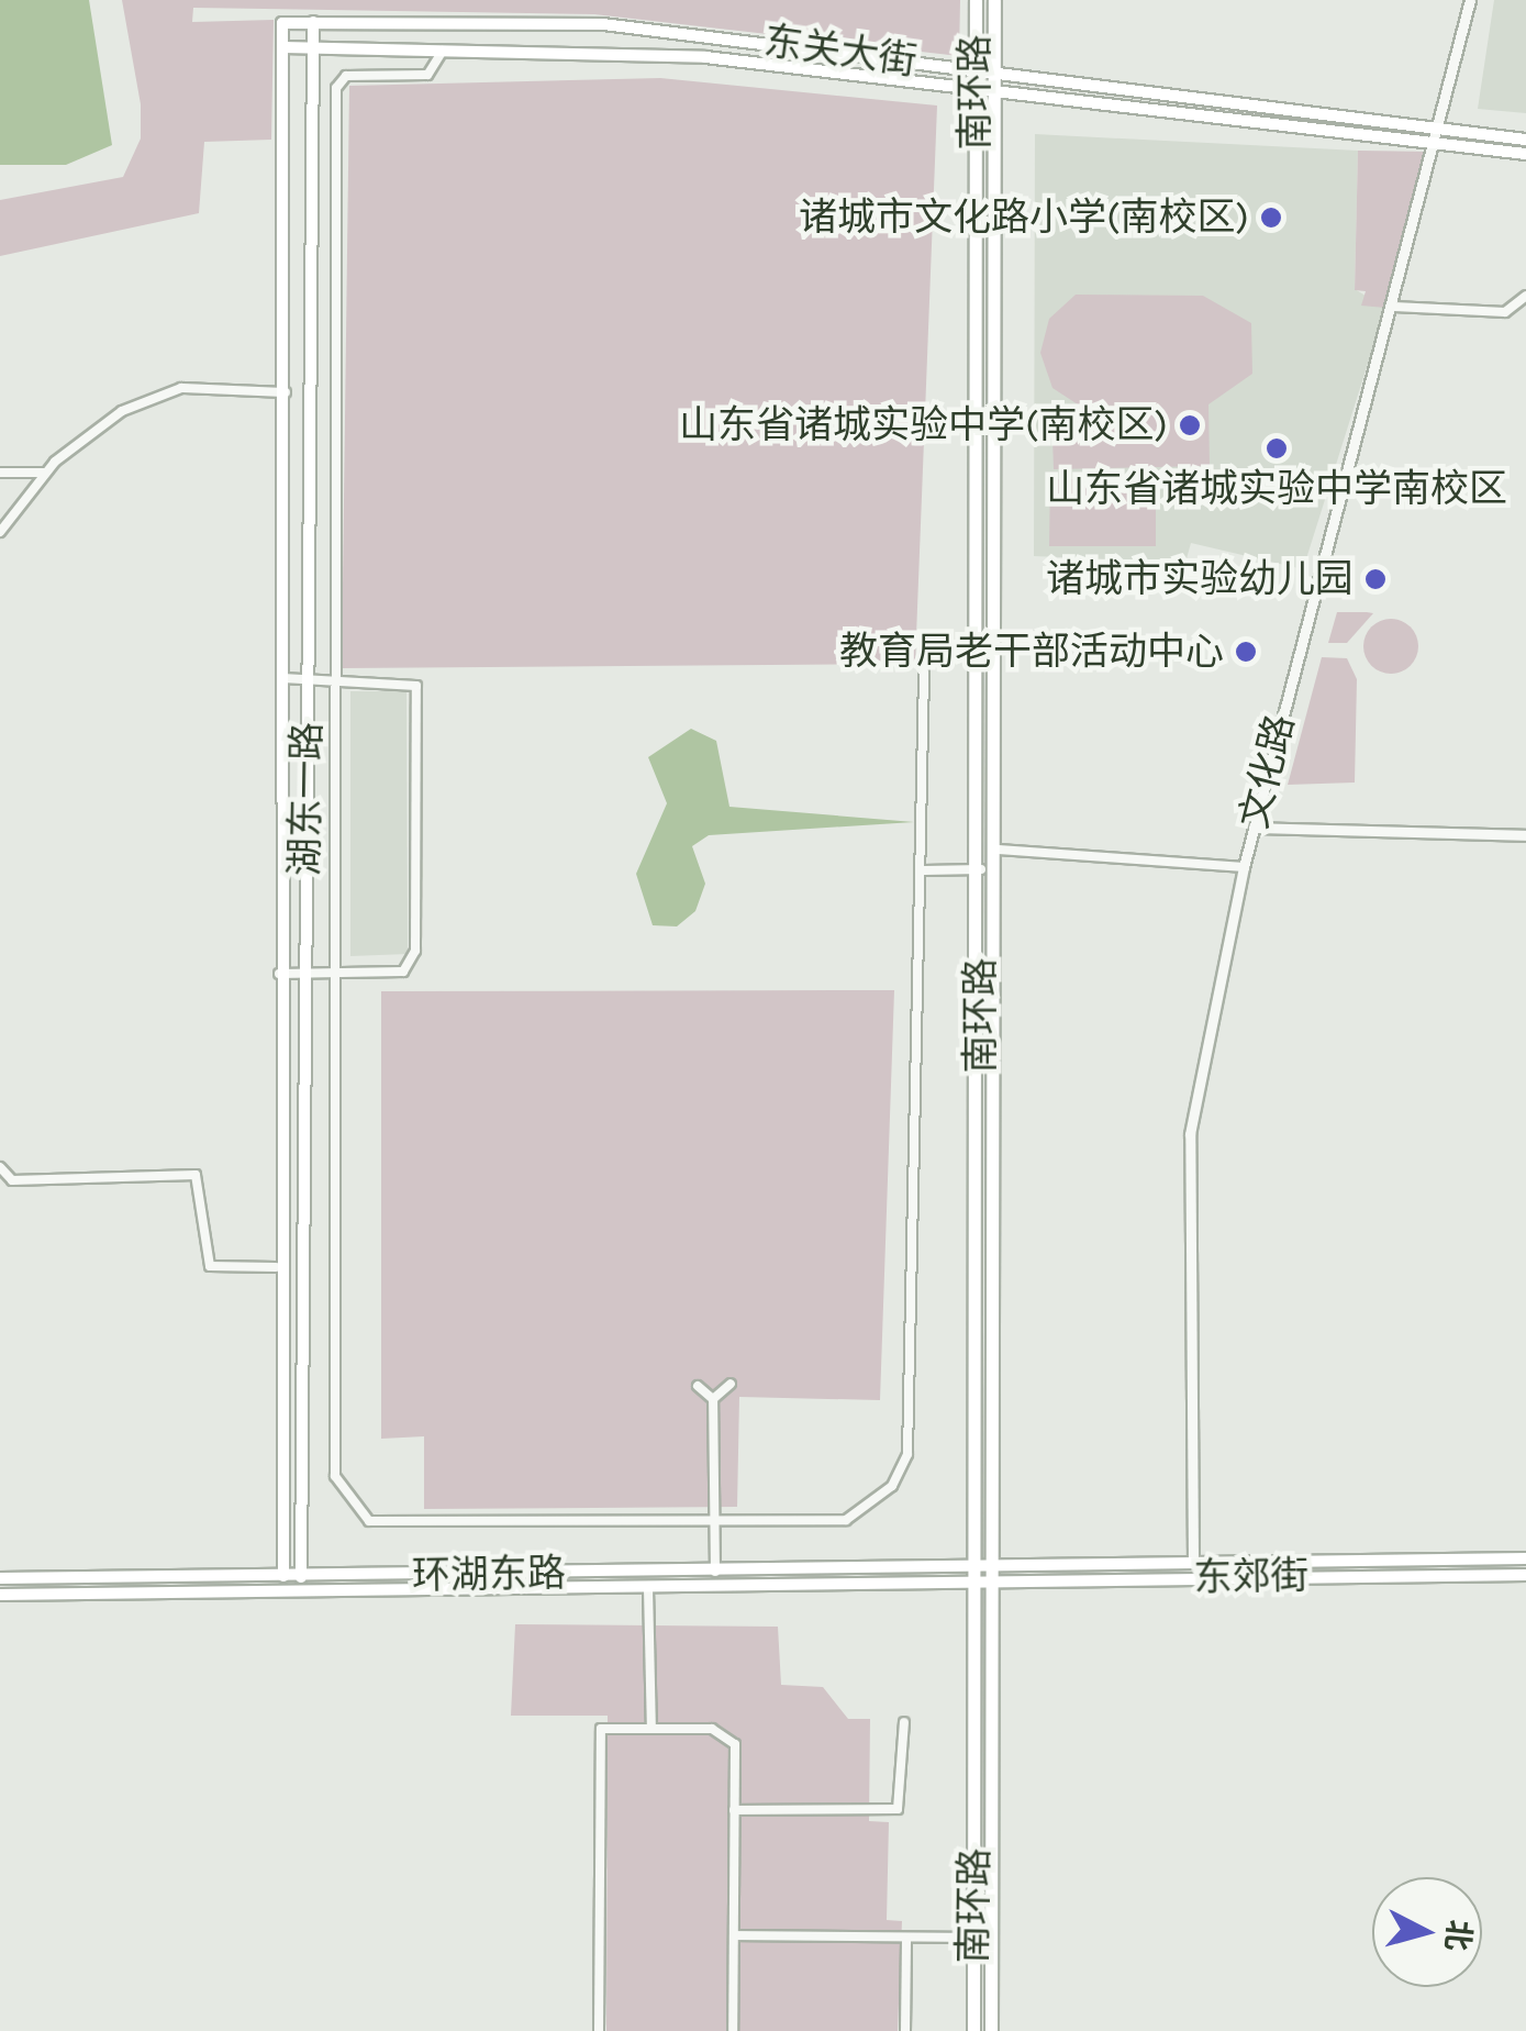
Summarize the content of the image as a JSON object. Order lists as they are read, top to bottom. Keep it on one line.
{"streets":{"highway":["南环路"],"main road":["东关大街","湖东一路","环湖东路","东郊街"],"street":["文化路"]},"crossings":[["东关大街","南环路"],["东关大街","文化路"],["东关大街","湖东一路"],["南环路","环湖东路"],["南环路","东郊街"],["文化路","东郊街"],["湖东一路","环湖东路"],["环湖东路","东郊街"]],"places":["诸城市文化路小学(南校区)","山东省诸城实验中学(南校区)","山东省诸城实验中学南校区","诸城市实验幼儿园","教育局老干部活动中心"],"north":"right"}
